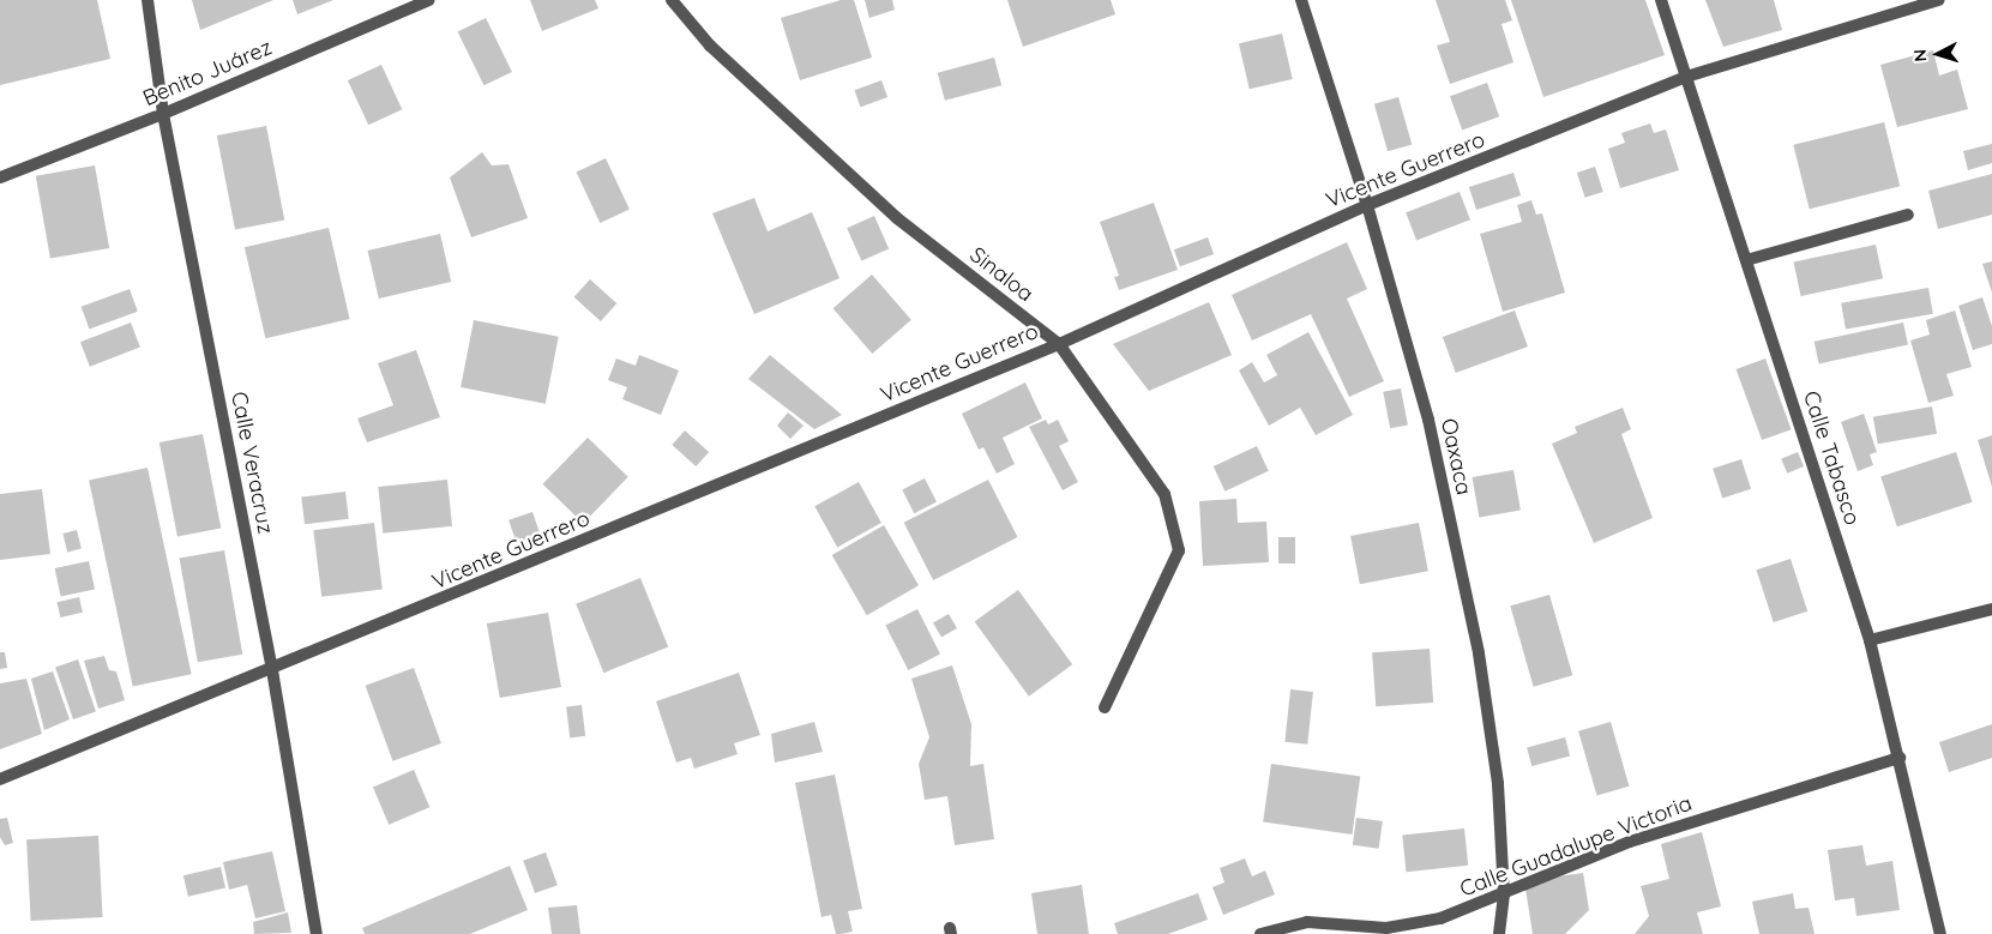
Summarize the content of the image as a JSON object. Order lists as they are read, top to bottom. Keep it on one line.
{"streets":{"street":["Benito Juárez","Vicente Guerrero","Sinaloa","Oaxaca","Calle Tabasco","Calle Veracruz","Calle Guadalupe Victoria"]},"crossings":[["Benito Juárez","Calle Veracruz"],["Vicente Guerrero","Sinaloa"],["Vicente Guerrero","Oaxaca"],["Vicente Guerrero","Calle Tabasco"],["Vicente Guerrero","Calle Veracruz"],["Oaxaca","Calle Guadalupe Victoria"],["Calle Tabasco","Calle Guadalupe Victoria"]],"north":"left"}
